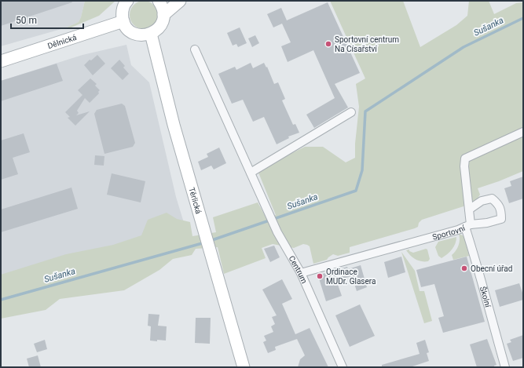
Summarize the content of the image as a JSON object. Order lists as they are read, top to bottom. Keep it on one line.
{"streets":{"main road":["Dělnická","Těrlická"],"street":["Sportovní","Centrum","Školní"]},"crossings":[["Sportovní","Centrum"],["Sportovní","Školní"]],"water":["Sušanka"],"places":["Sportovní centrum Na Císařství","Obecní úřad","Ordinace MUDr. Glasera"],"scale_bar":"50 m"}
